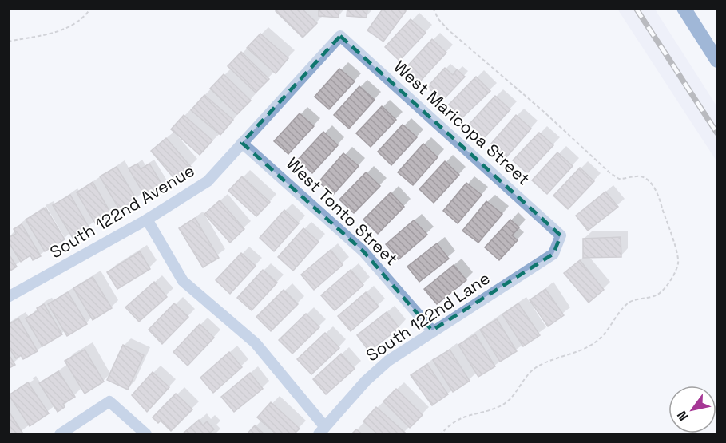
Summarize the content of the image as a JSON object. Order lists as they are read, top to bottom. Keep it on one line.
{"streets":{"street":["West Maricopa Street","South 122nd Avenue","West Tonto Street","South 122nd Lane"]},"crossings":[["West Maricopa Street","South 122nd Avenue"],["West Maricopa Street","South 122nd Lane"],["South 122nd Avenue","West Tonto Street"],["West Tonto Street","South 122nd Lane"]],"north":"bottom left"}
